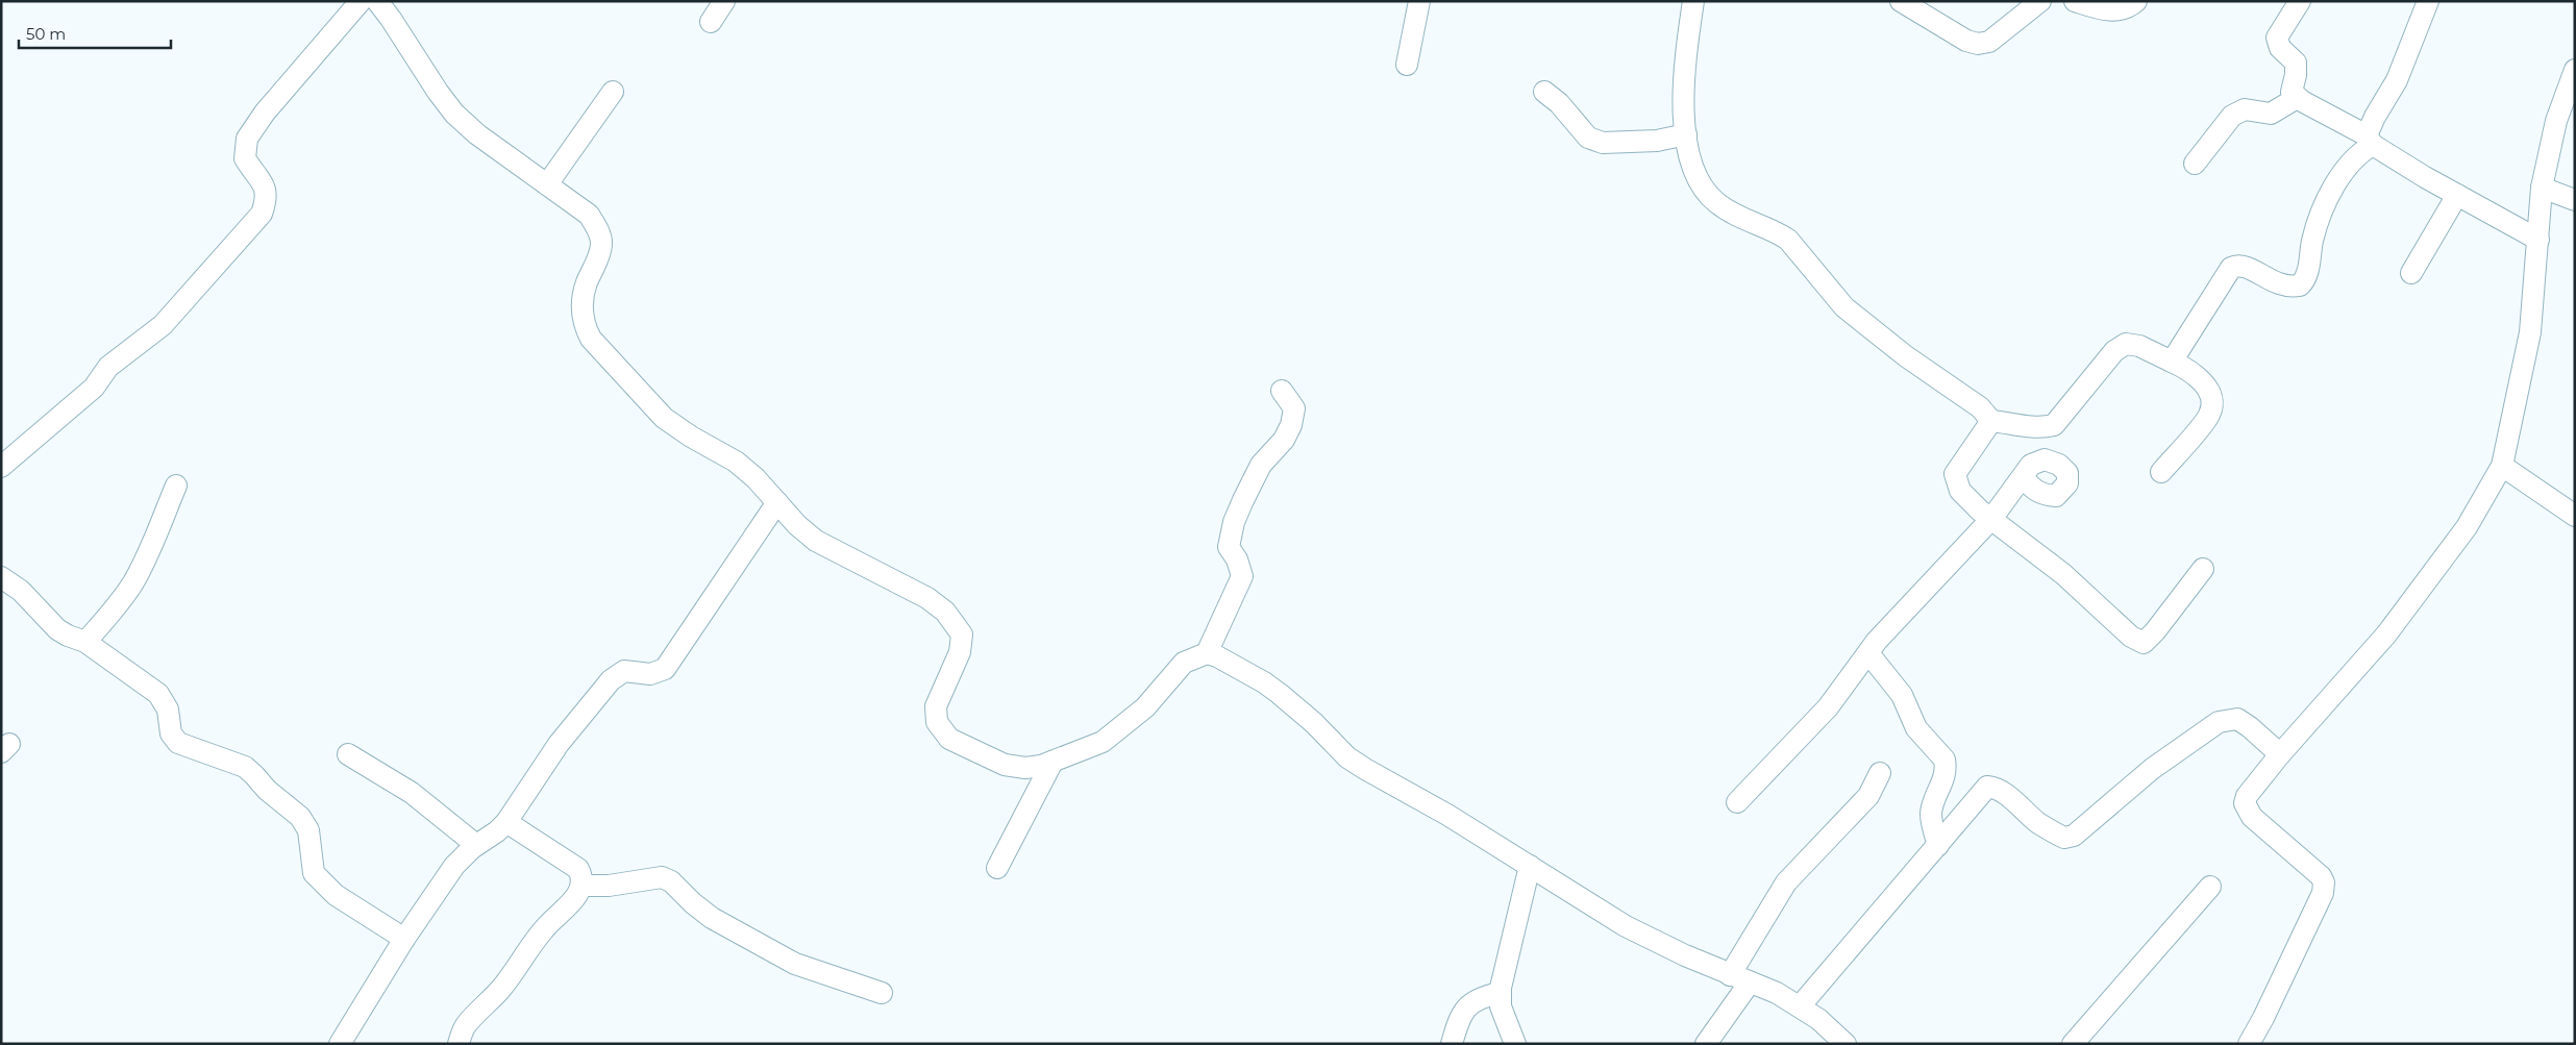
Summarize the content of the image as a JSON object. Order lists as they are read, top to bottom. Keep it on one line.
{"scale_bar":"50 m"}
